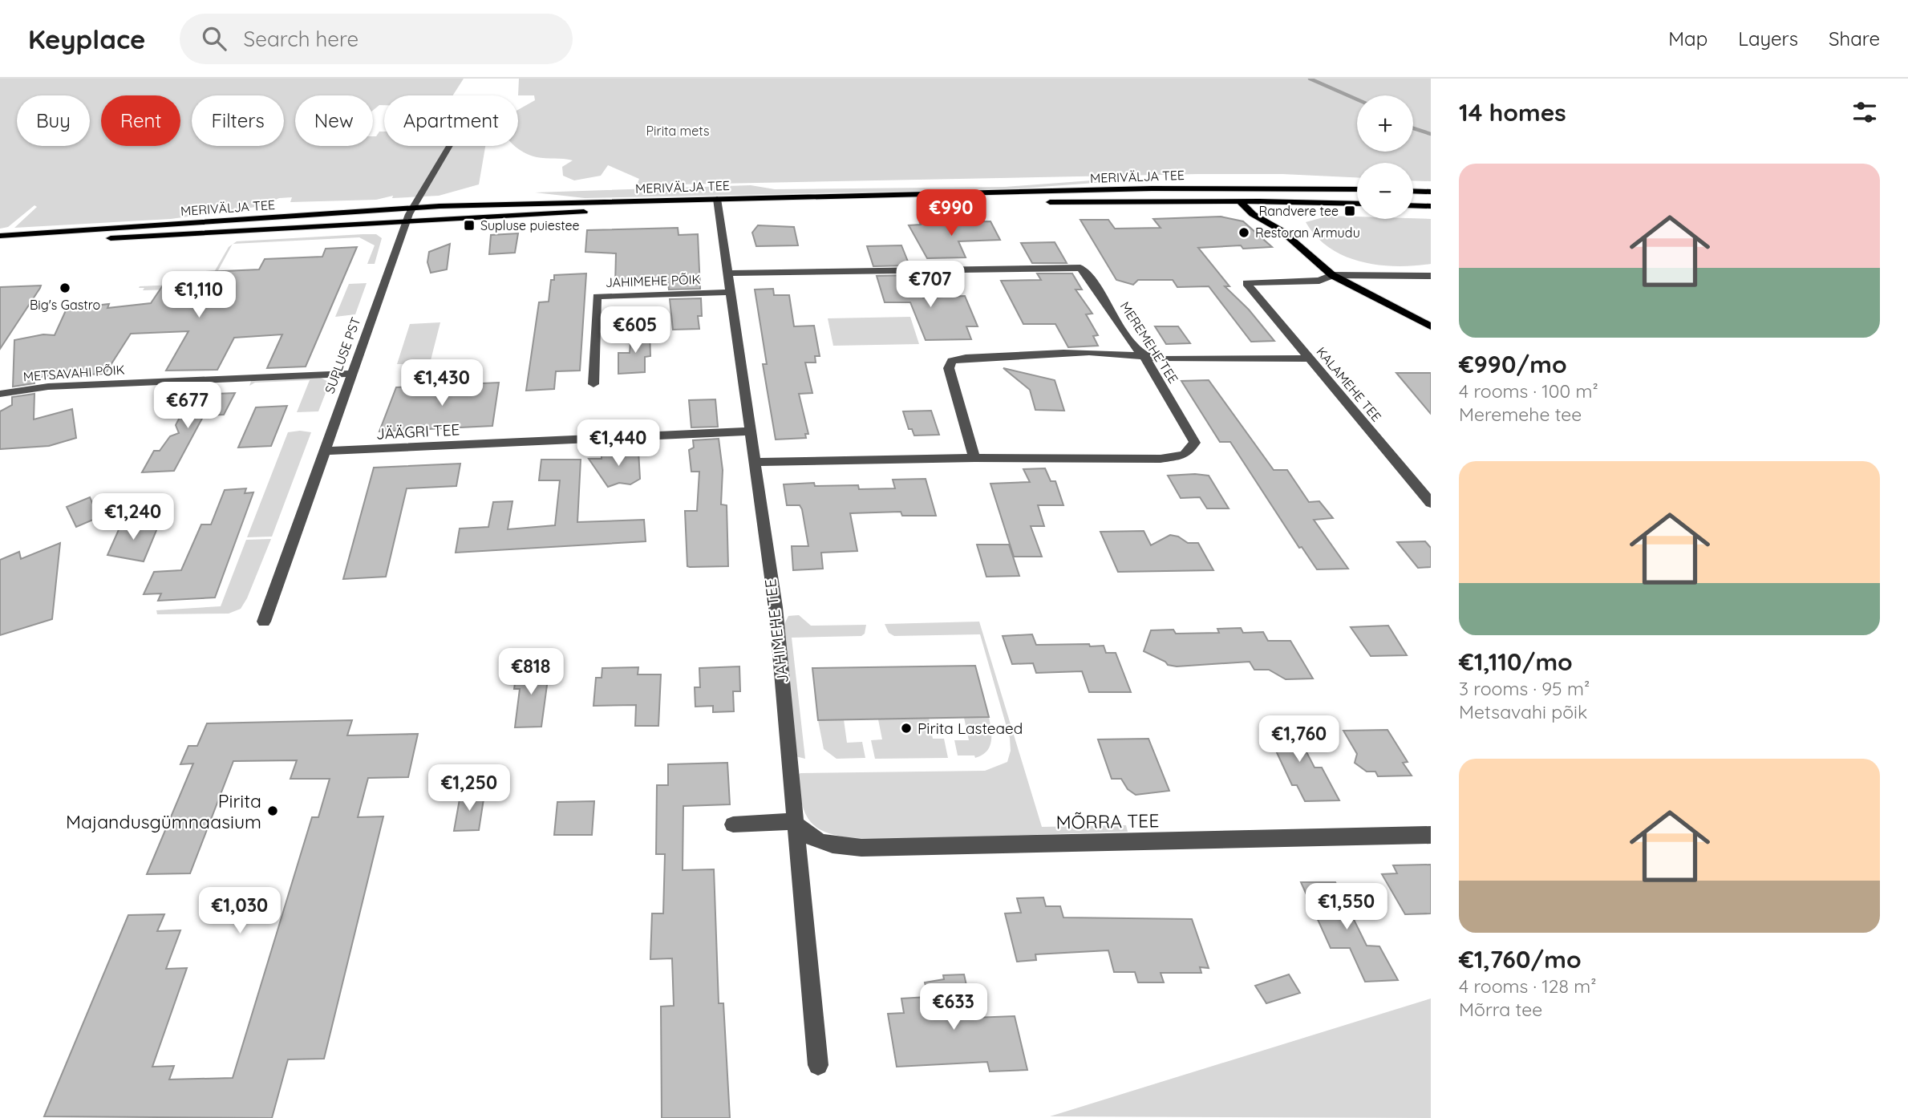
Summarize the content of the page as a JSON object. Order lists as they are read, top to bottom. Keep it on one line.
{"streets":{"main road":["MERIVÄLJA TEE"],"street":["JAHIMEHE PÕIK","MEREMEHE TEE","SUPLUSE PST","METSAVAHI PÕIK","KALAMEHE TEE","JÄÄGRI TEE","JAHIMEHE TEE","MÕRRA TEE"]},"crossings":[["MERIVÄLJA TEE","SUPLUSE PST"],["MERIVÄLJA TEE","JAHIMEHE TEE"],["JAHIMEHE PÕIK","JAHIMEHE TEE"],["MEREMEHE TEE","JAHIMEHE TEE"],["SUPLUSE PST","METSAVAHI PÕIK"],["SUPLUSE PST","JÄÄGRI TEE"],["JÄÄGRI TEE","JAHIMEHE TEE"],["JAHIMEHE TEE","MÕRRA TEE"]],"parks":["Pirita mets"],"places":{"transit":["Randvere tee","Supluse puiestee"],"other":["Restoran Armudu","Big's Gastro","Pirita Lasteaed","Pirita Majandusgümnaasium"]},"page":{"header":"Keyplace","search":"Search here","nav":["Map","Layers","Share"],"heading":"14 homes","map_buttons":["+","−"],"chip":["Buy","Rent","Filters","New","Apartment"],"list":[{"name":"€990/mo","note":"4 rooms · 100 m² · Meremehe tee"},{"name":"€1,110/mo","note":"3 rooms · 95 m² · Metsavahi põik"},{"name":"€1,760/mo","note":"4 rooms · 128 m² · Mõrra tee"}],"price":["€990","€707","€1,110","€605","€1,430","€677","€1,440","€1,240","€818","€1,760","€1,250","€1,550","€1,030","€633"]}}
